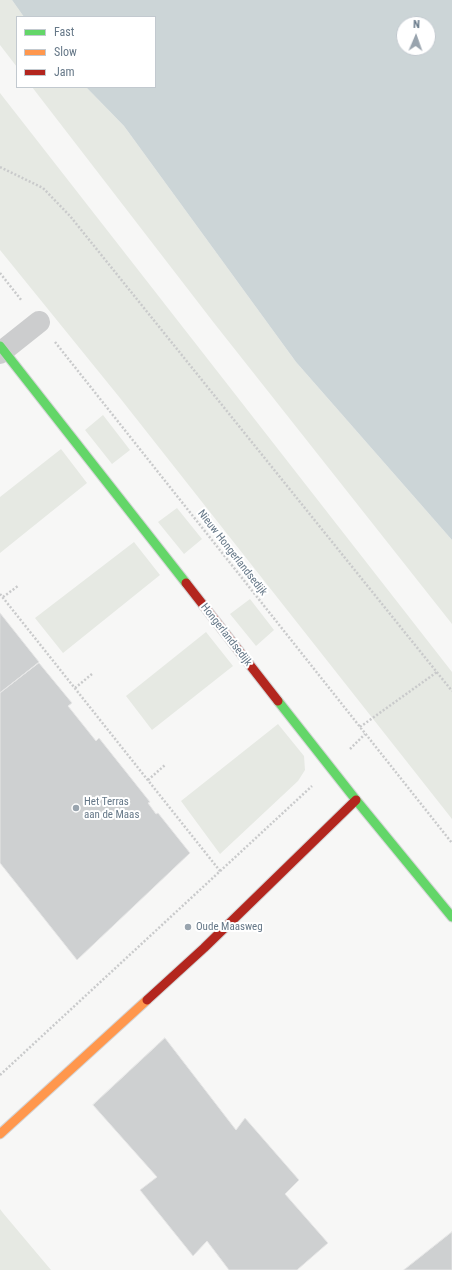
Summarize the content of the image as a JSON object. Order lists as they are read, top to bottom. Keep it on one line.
{"streets":{"street":["Hongerlandsedijk"],"path":["Nieuw Hongerlandsedijk"]},"crossings":[["Nieuw Hongerlandsedijk","Hongerlandsedijk"]],"places":["Het Terras aan de Maas","Oude Maasweg"],"legend":["Fast","Slow","Jam"],"north":"top"}
